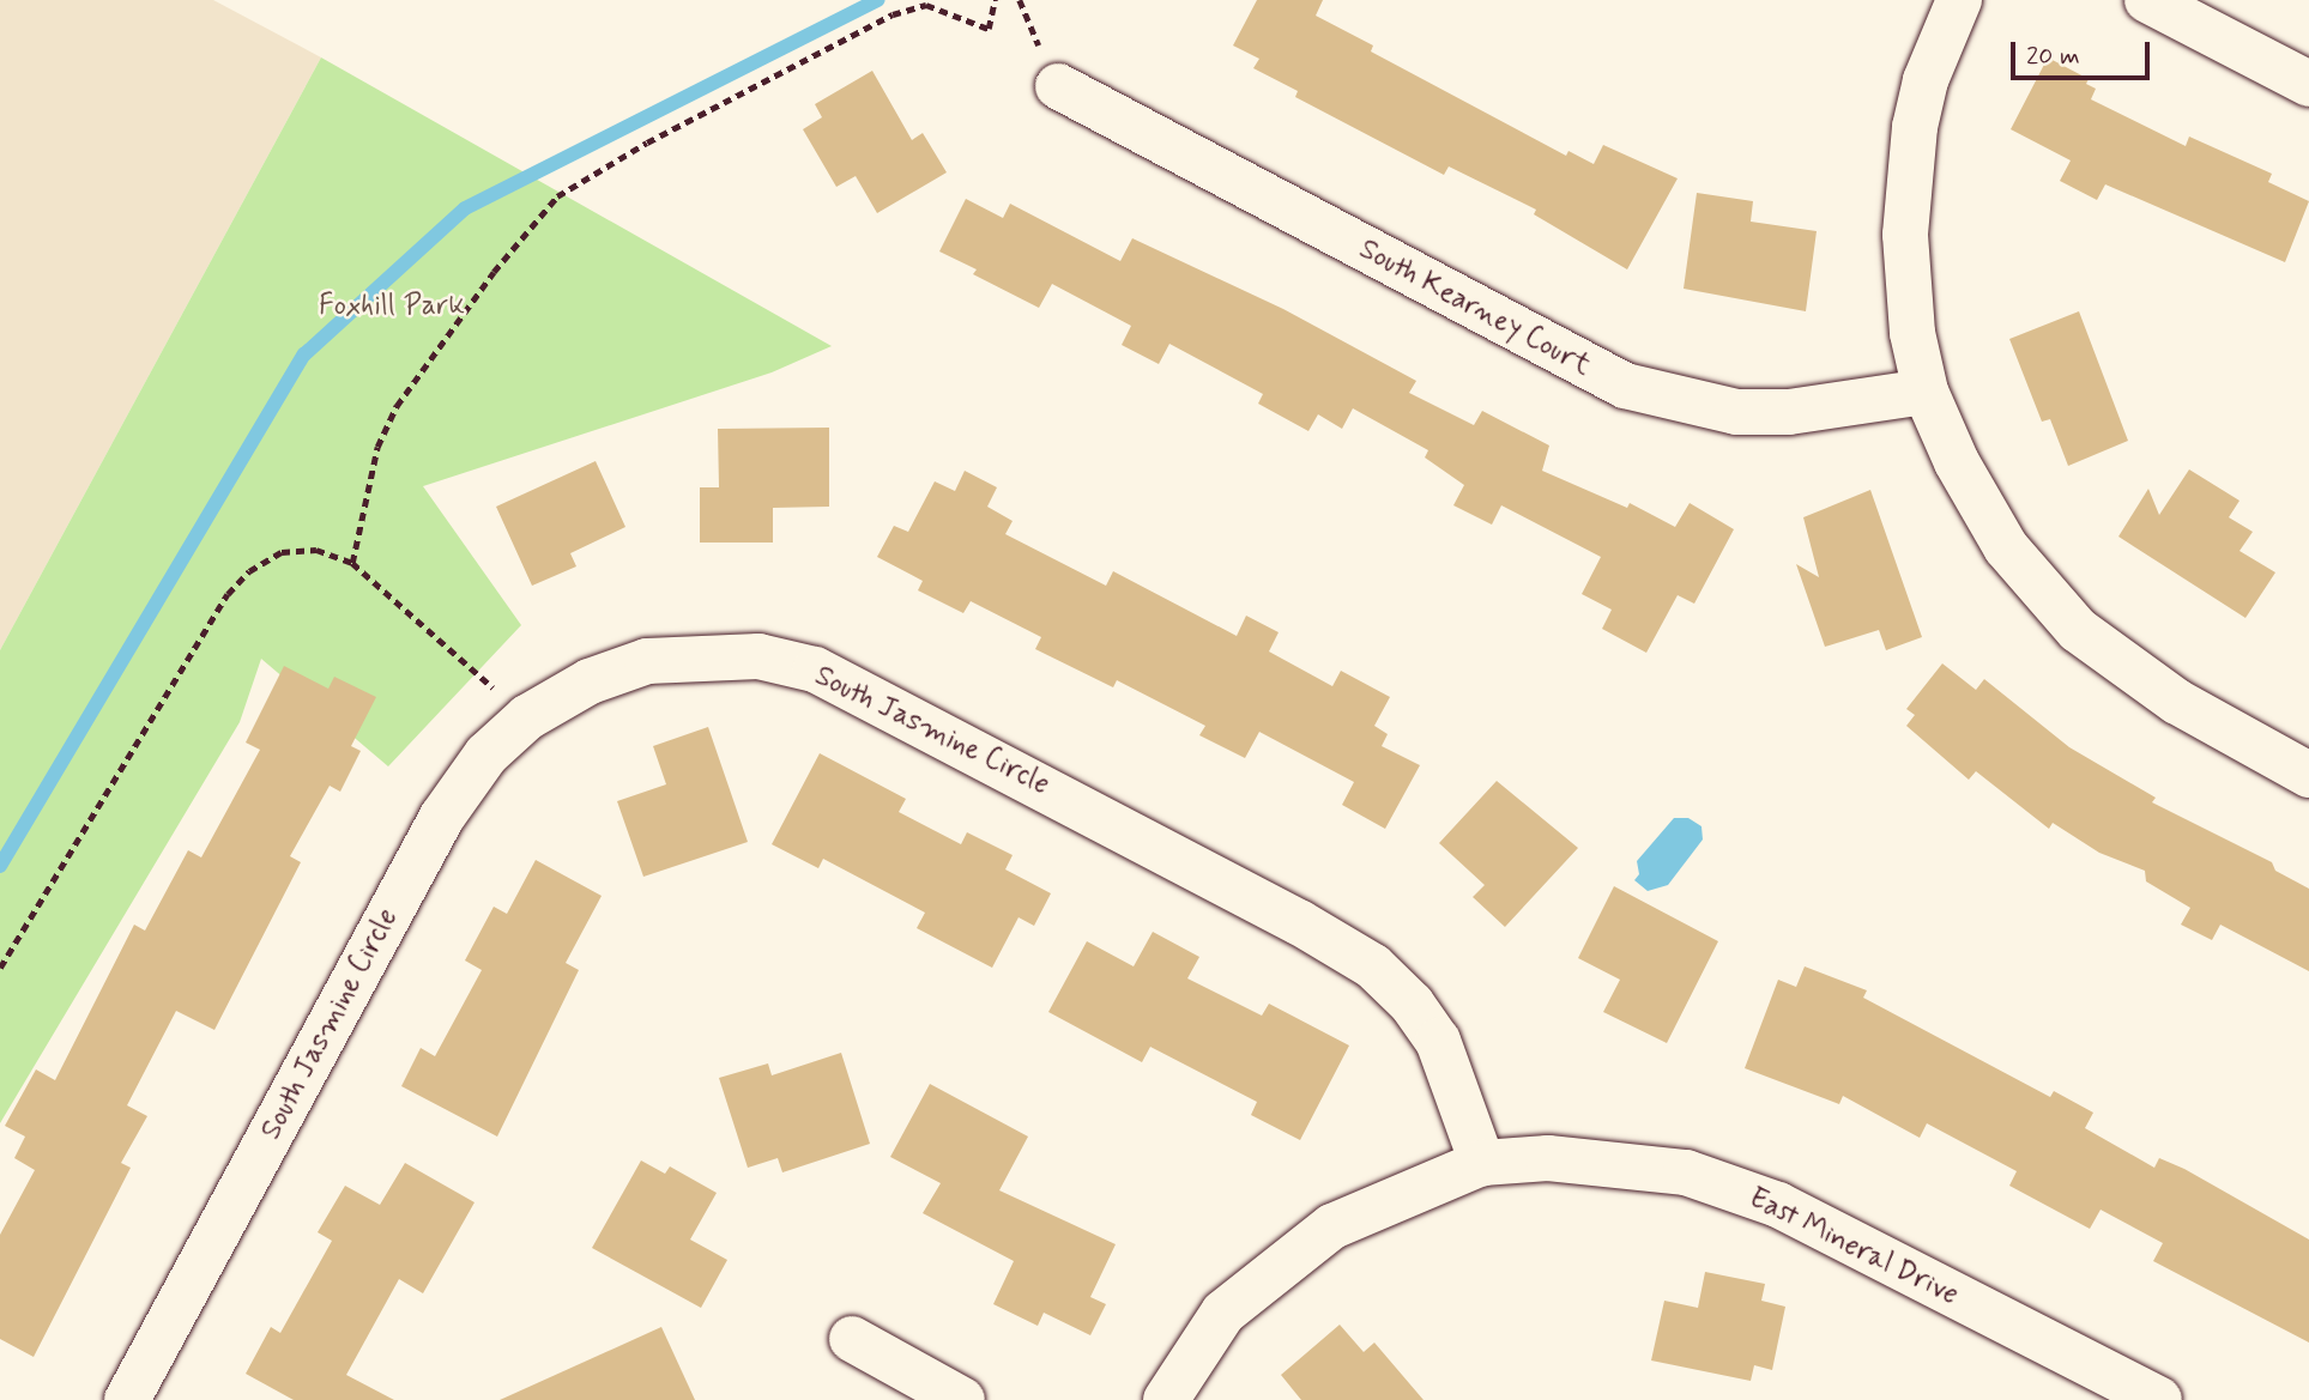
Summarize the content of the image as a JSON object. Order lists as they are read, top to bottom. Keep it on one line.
{"streets":{"street":["South Kearney Court","South Jasmine Circle","East Mineral Drive"]},"crossings":[["South Jasmine Circle","East Mineral Drive"]],"parks":["Foxhill Park"],"scale_bar":"20 m"}
